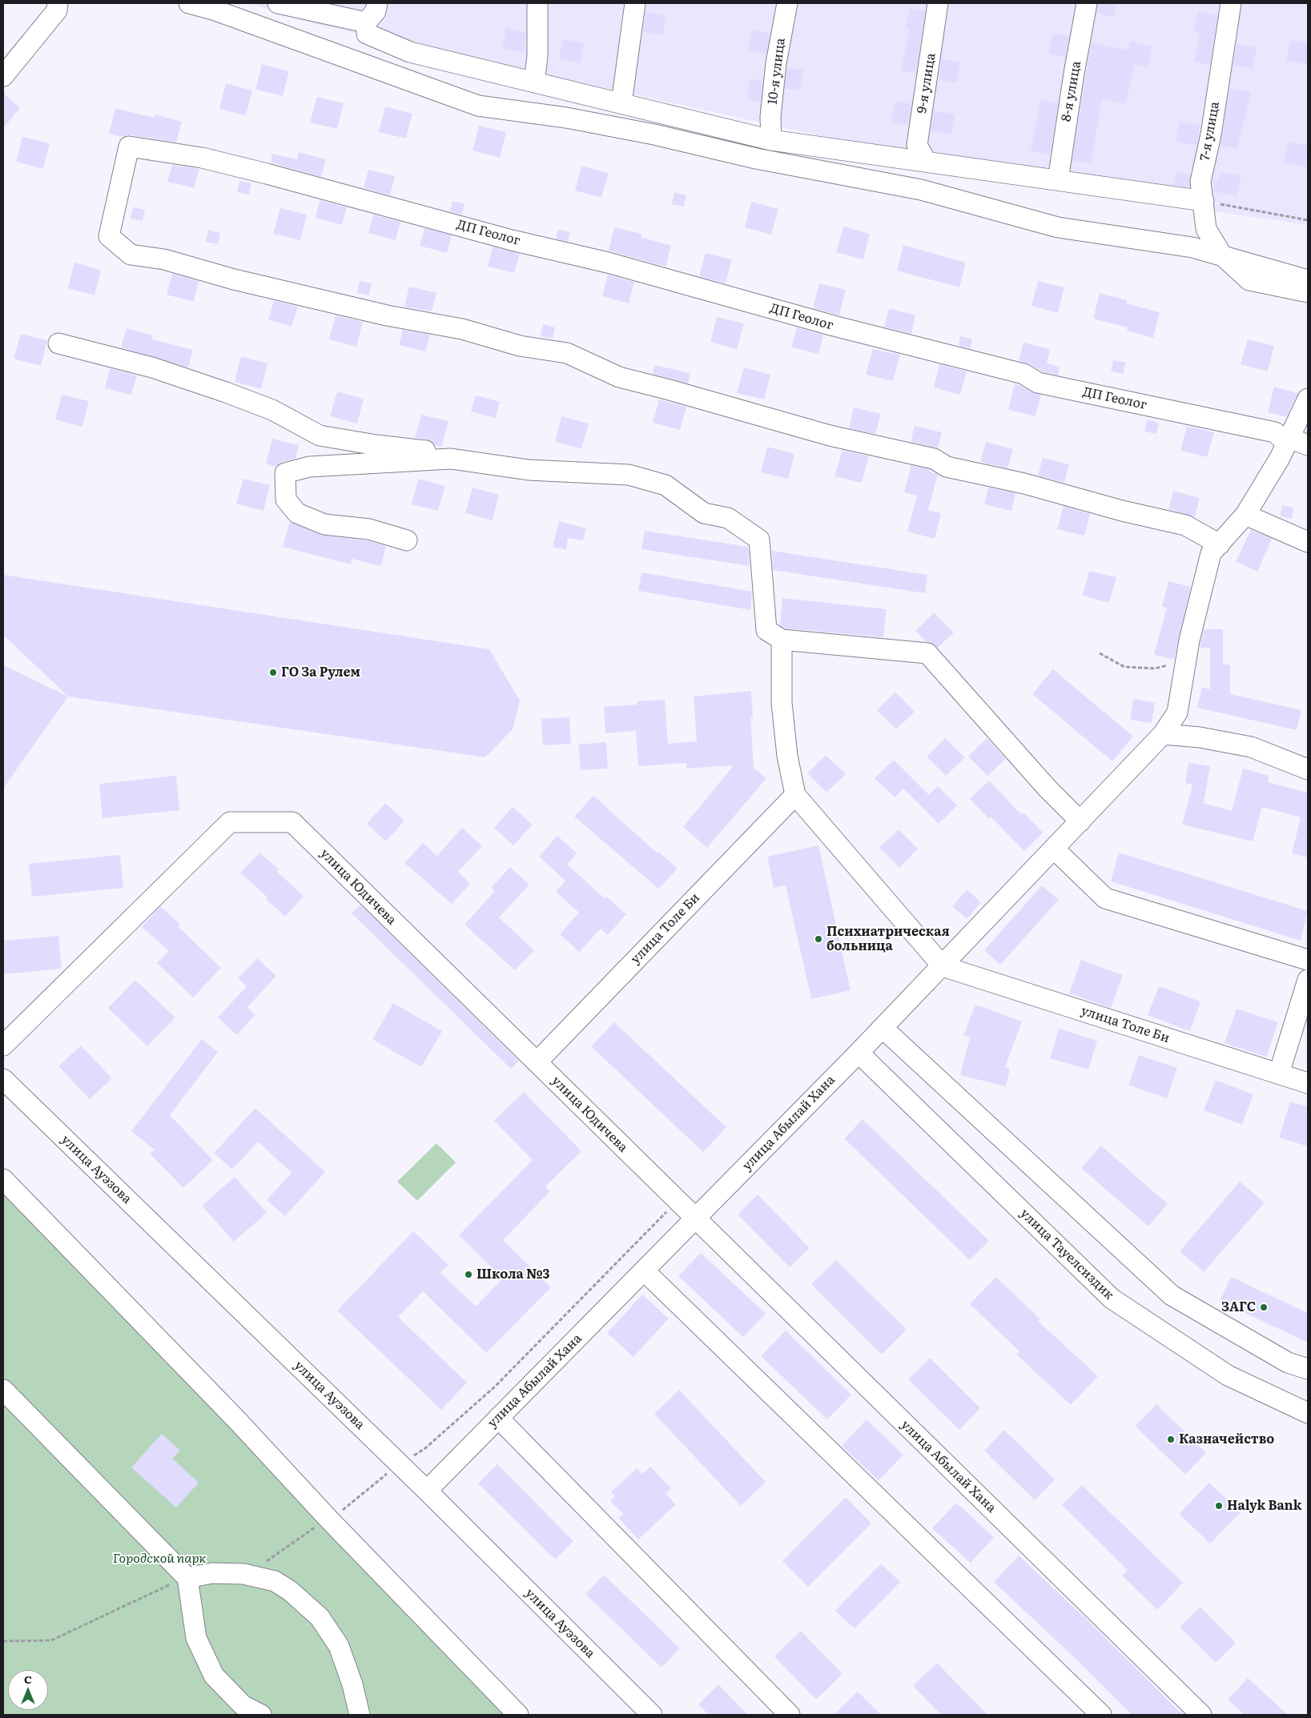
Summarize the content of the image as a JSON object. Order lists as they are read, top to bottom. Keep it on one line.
{"streets":{"street":["10-я улица","9-я улица","8-я улица","7-я улица","ДП Геолог","улица Юдичева","улица Толе Би","улица Абылай Хана","улица Ауэзова","улица Тауелсиздик"]},"crossings":[["ДП Геолог","улица Абылай Хана"],["улица Юдичева","улица Толе Би"],["улица Юдичева","улица Абылай Хана"],["улица Толе Би","улица Абылай Хана"],["улица Абылай Хана","улица Ауэзова"],["улица Абылай Хана","улица Тауелсиздик"]],"parks":["Городской парк"],"places":["ГО За Рулем","Психиатрическая больница","Школа №3","ЗАГС","Казначейство","Halyk Bank"],"north":"top"}
